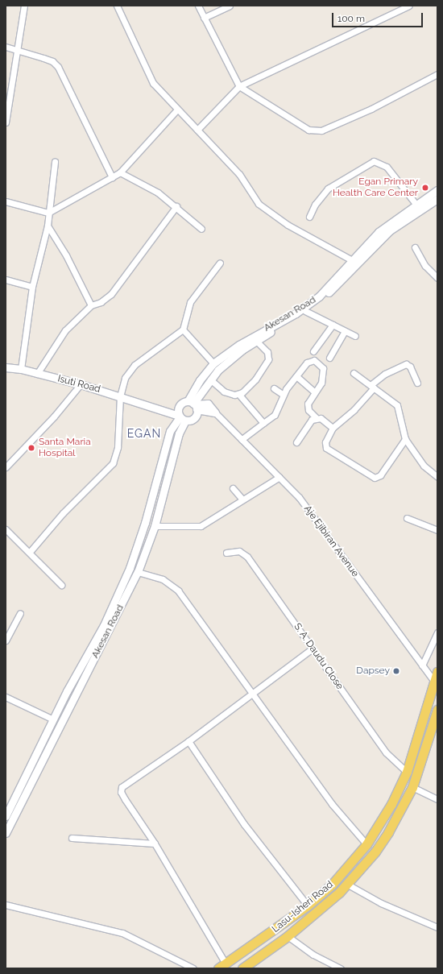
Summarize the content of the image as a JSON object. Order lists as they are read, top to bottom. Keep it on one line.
{"streets":{"main road":["Lasu-Isheri Road"],"street":["Akesan Road","Isuti Road","Aje Ejibiran Avenue","S. A. Daudu Close"]},"crossings":[["Aje Ejibiran Avenue","Lasu-Isheri Road"],["S. A. Daudu Close","Lasu-Isheri Road"]],"districts":["EGAN"],"places":["Egan Primary Health Care Center","Santa Maria Hospital","Dapsey"],"scale_bar":"100 m"}
